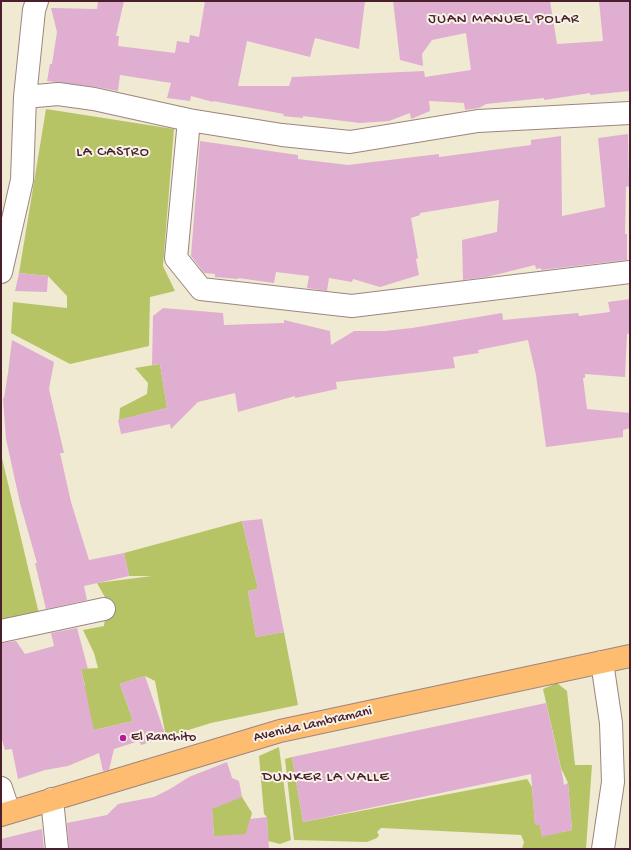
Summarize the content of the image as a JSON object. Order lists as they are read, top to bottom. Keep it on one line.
{"streets":{"main road":["Avenida Lambramani"]},"districts":["JUAN MANUEL POLAR","LA CASTRO","DUNKER LA VALLE"],"places":["El Ranchito"]}
